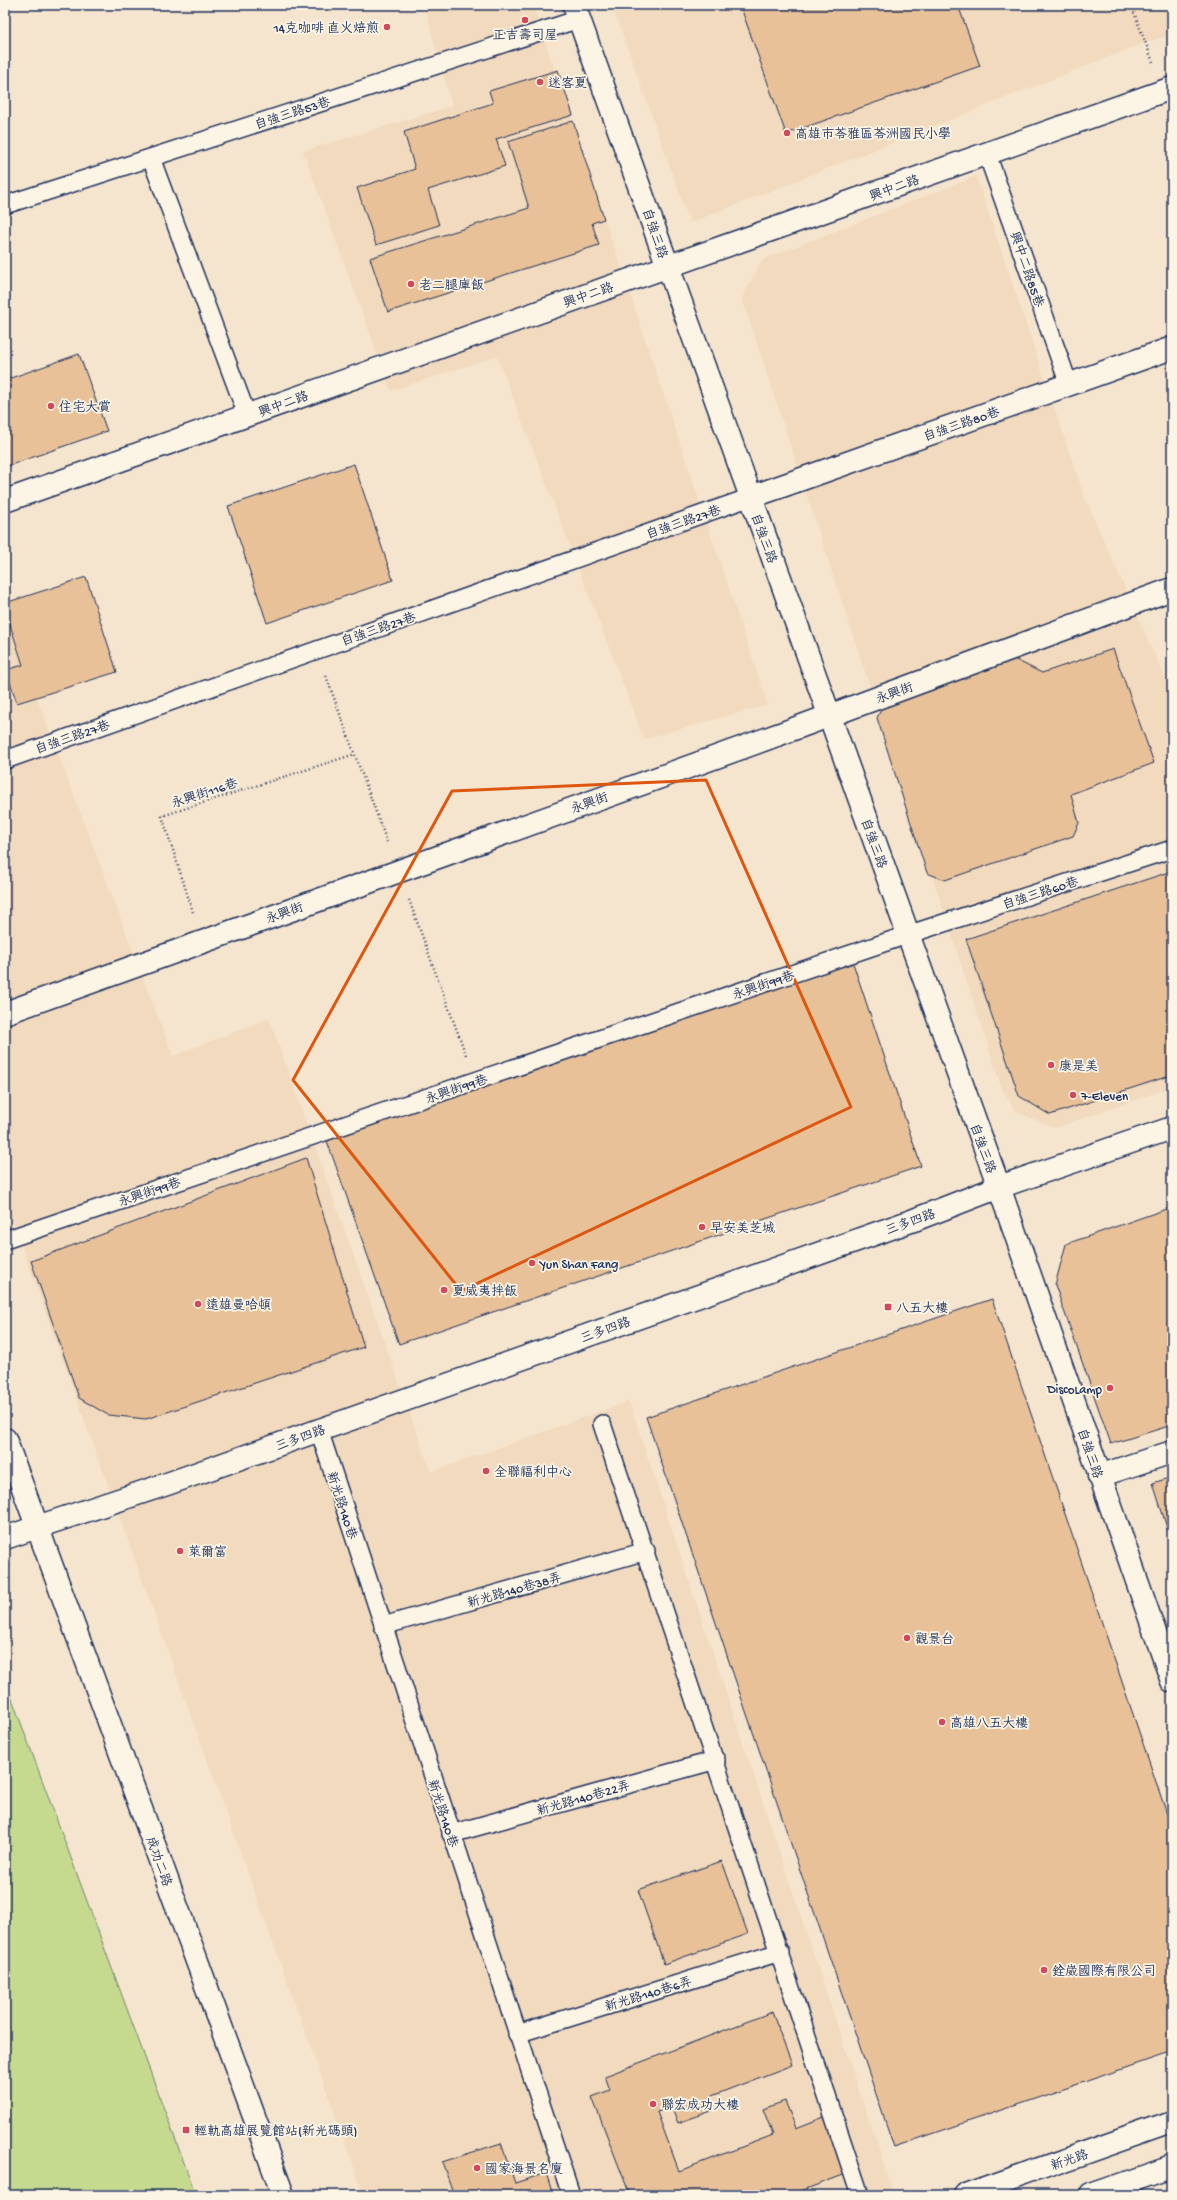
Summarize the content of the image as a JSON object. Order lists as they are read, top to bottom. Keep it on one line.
{"streets":{"street":["興中二路","自強三路","自強三路80巷","永興街","三多四路","成功二路","新光路"],"lane":["自強三路53巷","興中二路85巷","自強三路27巷","自強三路60巷","永興街99巷","新光路140巷","新光路140巷38弄","新光路140巷22弄","新光路140巷6弄"],"path":["永興街116巷"]},"crossings":[["自強三路53巷","自強三路"],["興中二路","自強三路"],["興中二路","興中二路85巷"],["自強三路","自強三路80巷"],["自強三路","自強三路27巷"],["自強三路","永興街"],["自強三路","自強三路60巷"],["自強三路","永興街99巷"],["自強三路","三多四路"],["興中二路85巷","自強三路80巷"],["自強三路80巷","自強三路27巷"],["永興街","永興街116巷"],["自強三路60巷","永興街99巷"],["三多四路","新光路140巷"],["三多四路","成功二路"],["新光路140巷","新光路140巷38弄"],["新光路140巷","新光路140巷22弄"],["新光路140巷","新光路140巷6弄"]],"places":{"other":["正吉壽司屋","14克咖啡 直火焙煎","迷客夏","高雄市苓雅區苓洲國民小學","老二腿庫飯","住宅大賞","康是美","7-Eleven","早安美芝城","Yun Shan Fang","夏威夷拌飯","遠雄曼哈頓","DiscoLamp","全聯福利中心","萊爾富","觀景台","高雄八五大樓","銓崴國際有限公司","聯宏成功大樓","國家海景名廈"],"transit":["八五大樓","輕軌高雄展覽館站(新光碼頭)"]}}
